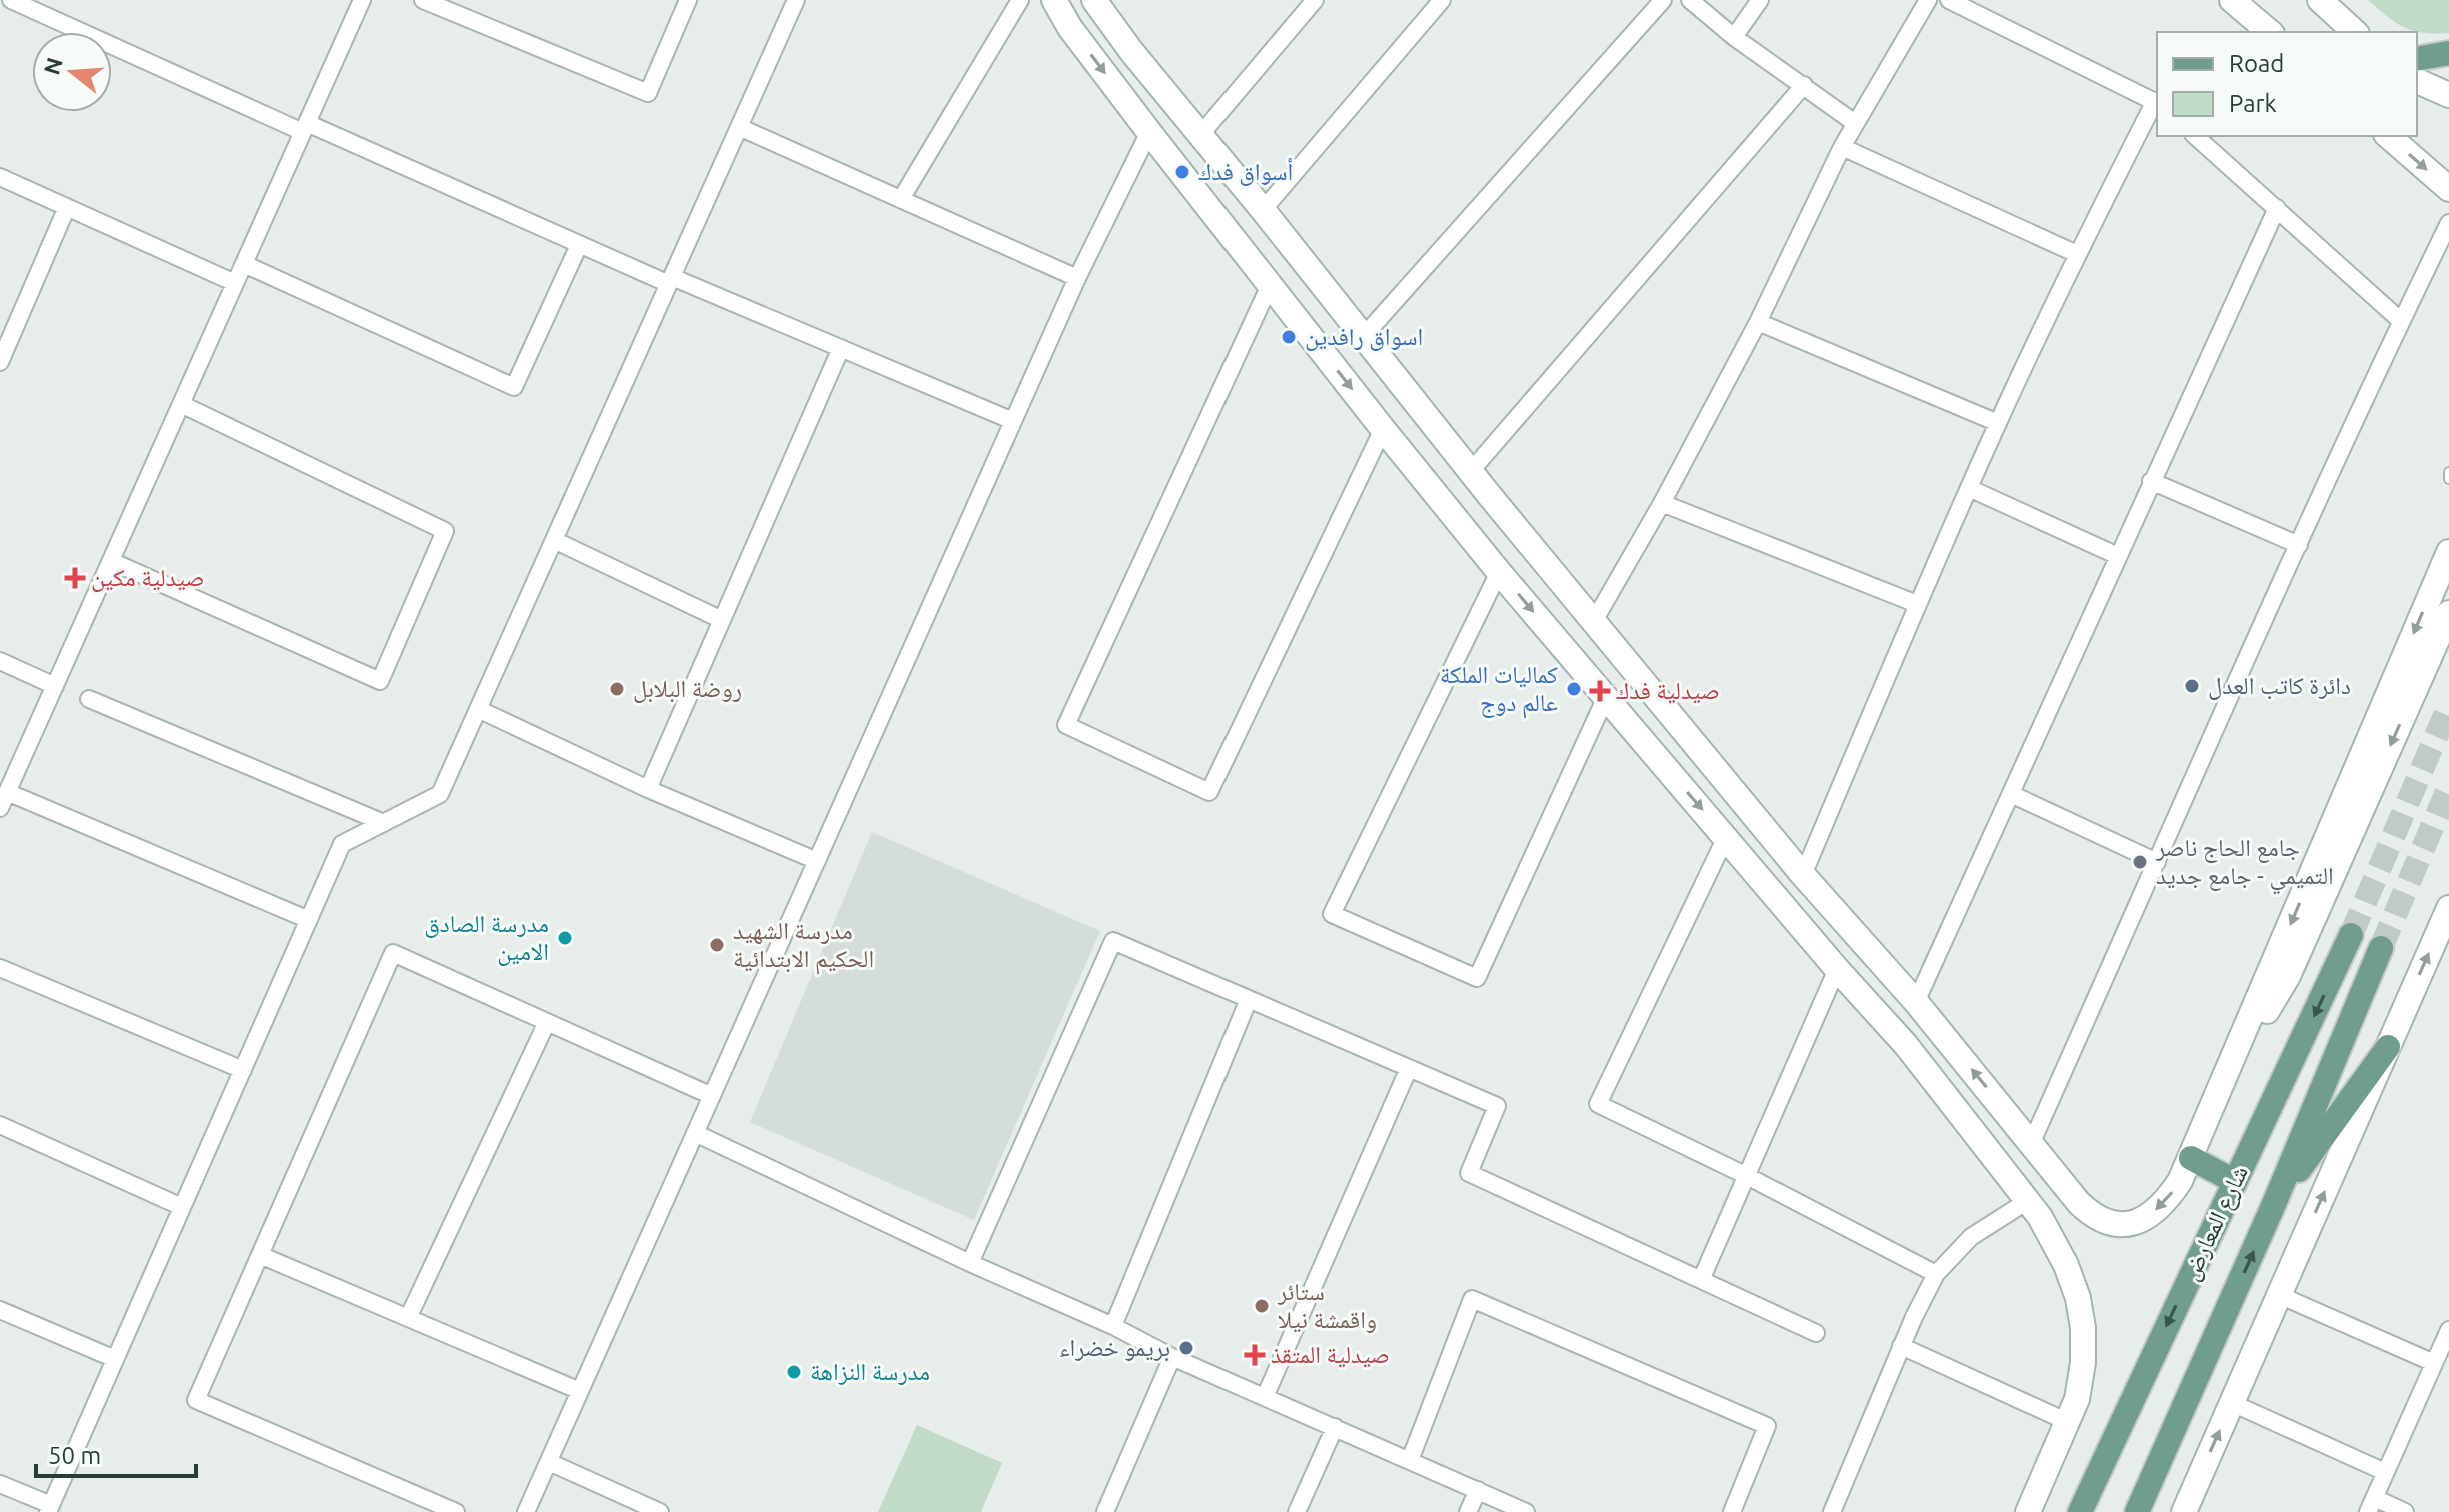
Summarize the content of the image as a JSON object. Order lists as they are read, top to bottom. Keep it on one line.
{"streets":{"main road":["شارع المعارض"]},"places":{"other":["أسواق فدك","اسواق رافدين","دائرة كاتب العدل","روضة البلابل","كماليات الملكة عالم دوج","جامع الحاج ناصر التميمي - جامع جديد","مدرسة الصادق الامين","مدرسة الشهيد الحكيم الابتدائية","ستائر واقمشة نيلا","بريمو خضراء","مدرسة النزاهة"],"health":["صيدلية مكين","صيدلية فدك","صيدلية المتقذ"]},"legend":["Road","Park"],"scale_bar":"50 m","north":"left"}
